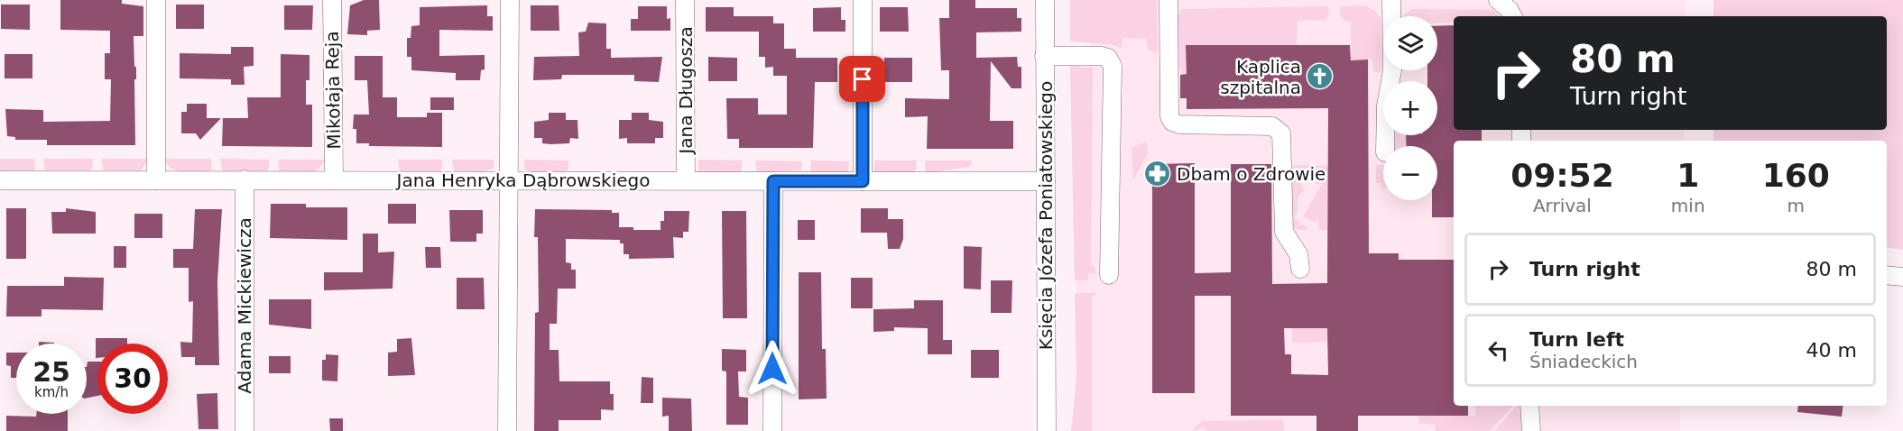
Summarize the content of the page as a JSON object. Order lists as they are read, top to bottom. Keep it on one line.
{"streets":{"street":["Mikołaja Reja","Jana Długosza","Jana Henryka Dąbrowskiego","Księcia Józefa Poniatowskiego","Adama Mickiewicza"]},"crossings":[["Mikołaja Reja","Jana Henryka Dąbrowskiego"],["Jana Długosza","Jana Henryka Dąbrowskiego"],["Jana Henryka Dąbrowskiego","Księcia Józefa Poniatowskiego"],["Jana Henryka Dąbrowskiego","Adama Mickiewicza"]],"places":{"church":["Kaplica szpitalna"],"pharmacy":["Dbam o Zdrowie"]},"page":{"map_buttons":["+","−"],"turn":["80 m","Turn right"],"eta":["09:52","Arrival","1","min","160","m"],"list":[{"name":"Turn right","value":"80 m"},{"name":"Turn left","note":"Śniadeckich","value":"40 m"}],"speed":"25 km/h","limit":"30"}}
